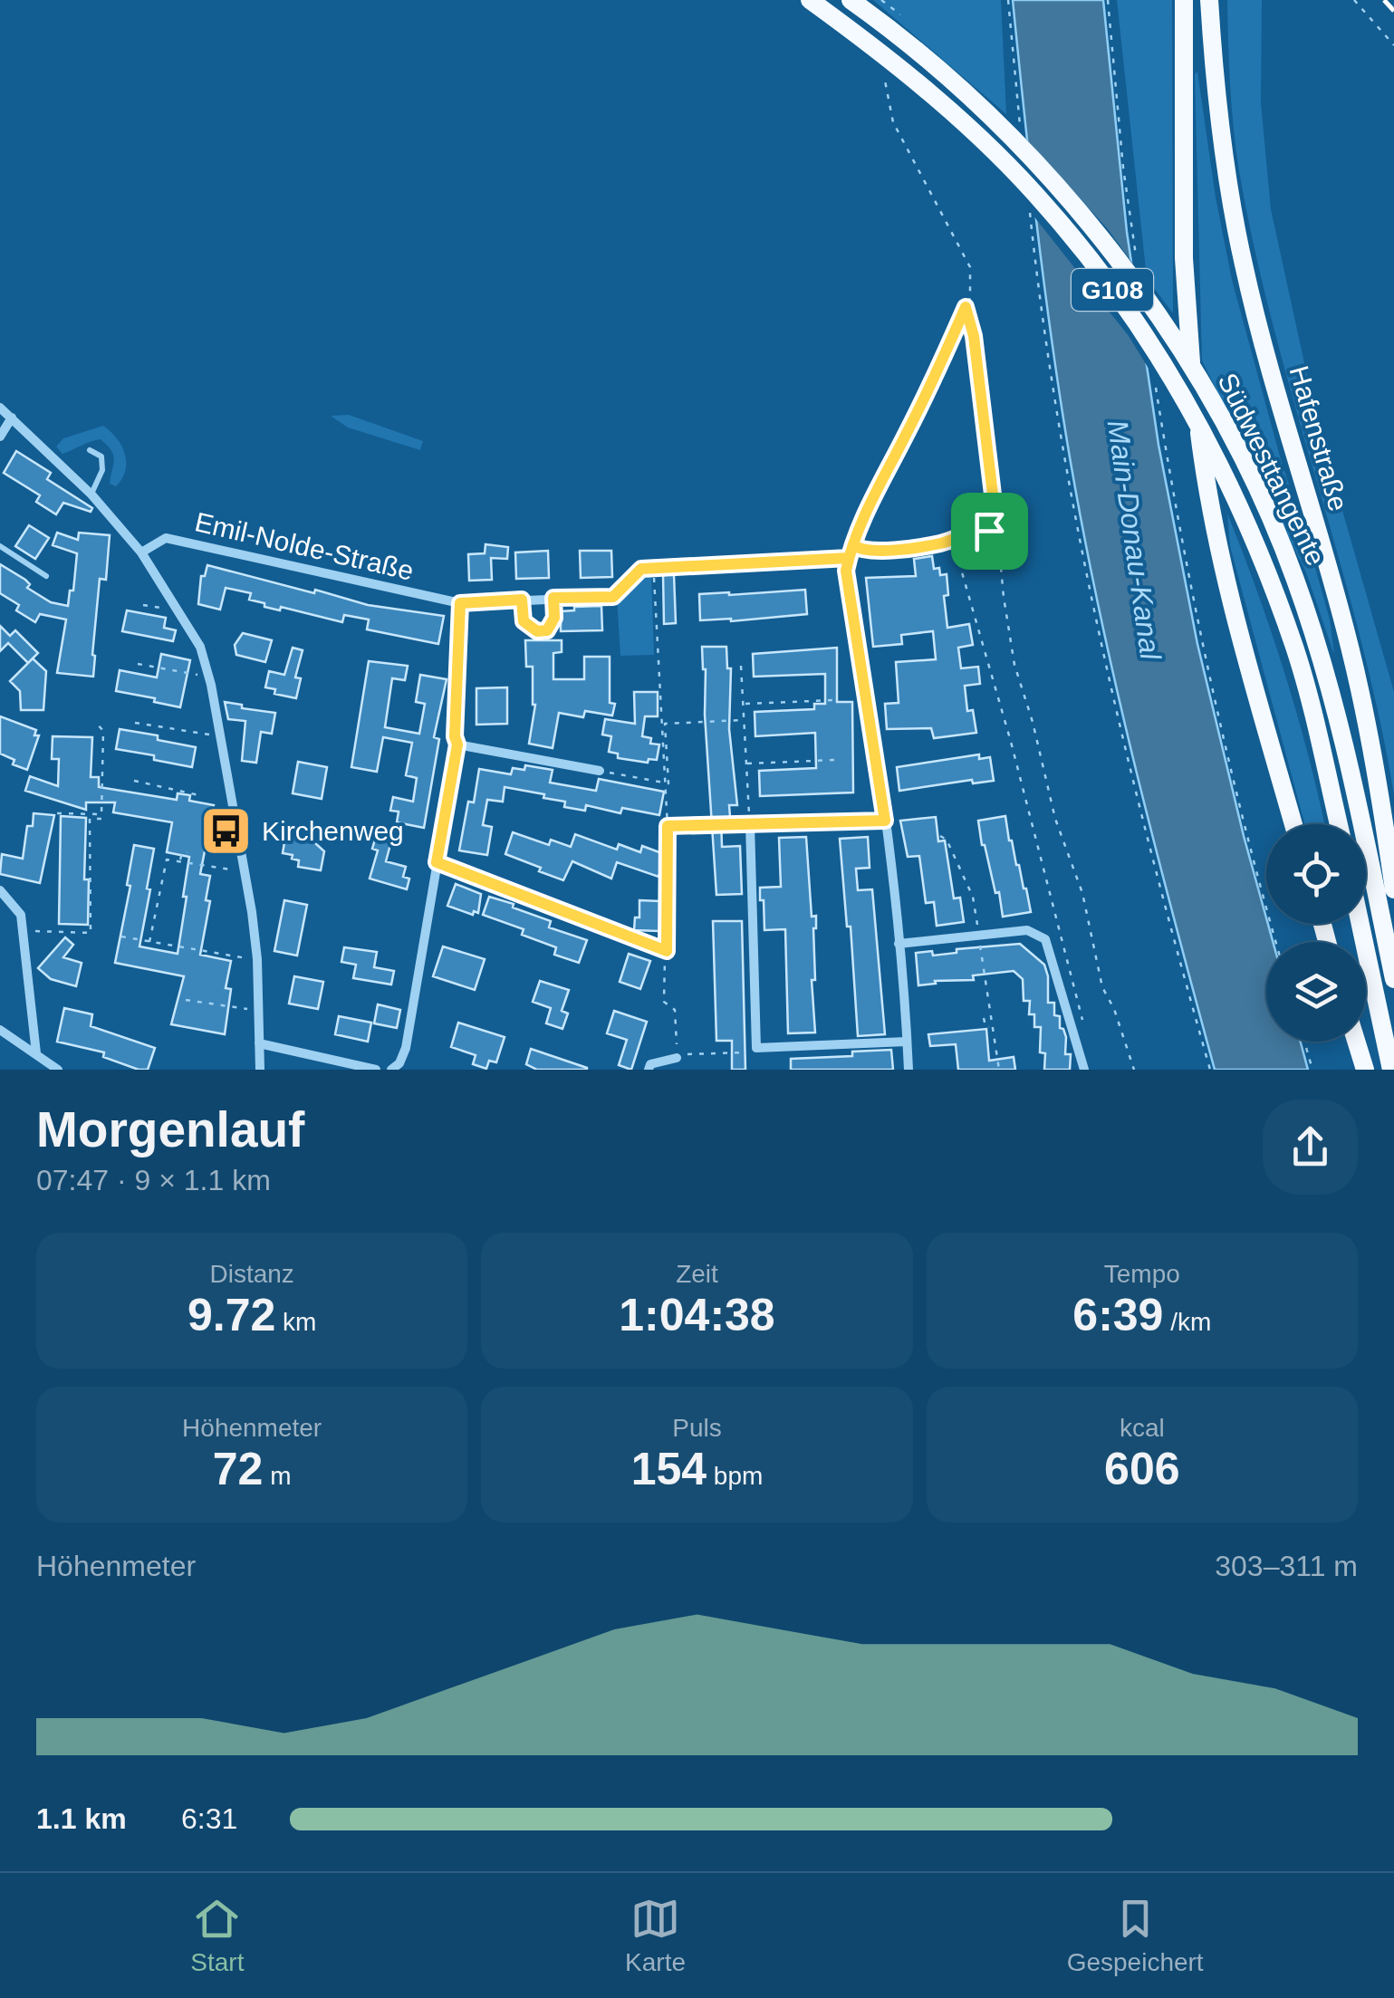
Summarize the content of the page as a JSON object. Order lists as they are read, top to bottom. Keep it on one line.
{"streets":{"highway":["G108","Hafenstraße","Südwesttangente"],"street":["Emil-Nolde-Straße"]},"water":["Main-Donau-Kanal"],"places":{"bus stop":["Kirchenweg"]},"page":{"heading":["Morgenlauf","07:47 · 9 × 1.1 km"],"stats":[["Distanz","9.72 km"],["Zeit","1:04:38"],["Tempo","6:39 /km"],["Höhenmeter","72 m"],["Puls","154 bpm"],["kcal","606"]],"chart":["Höhenmeter","303–311 m"],"list":[{"name":"1.1 km","note":"6:31"}],"tabs":["Start","Karte","Gespeichert"]}}
